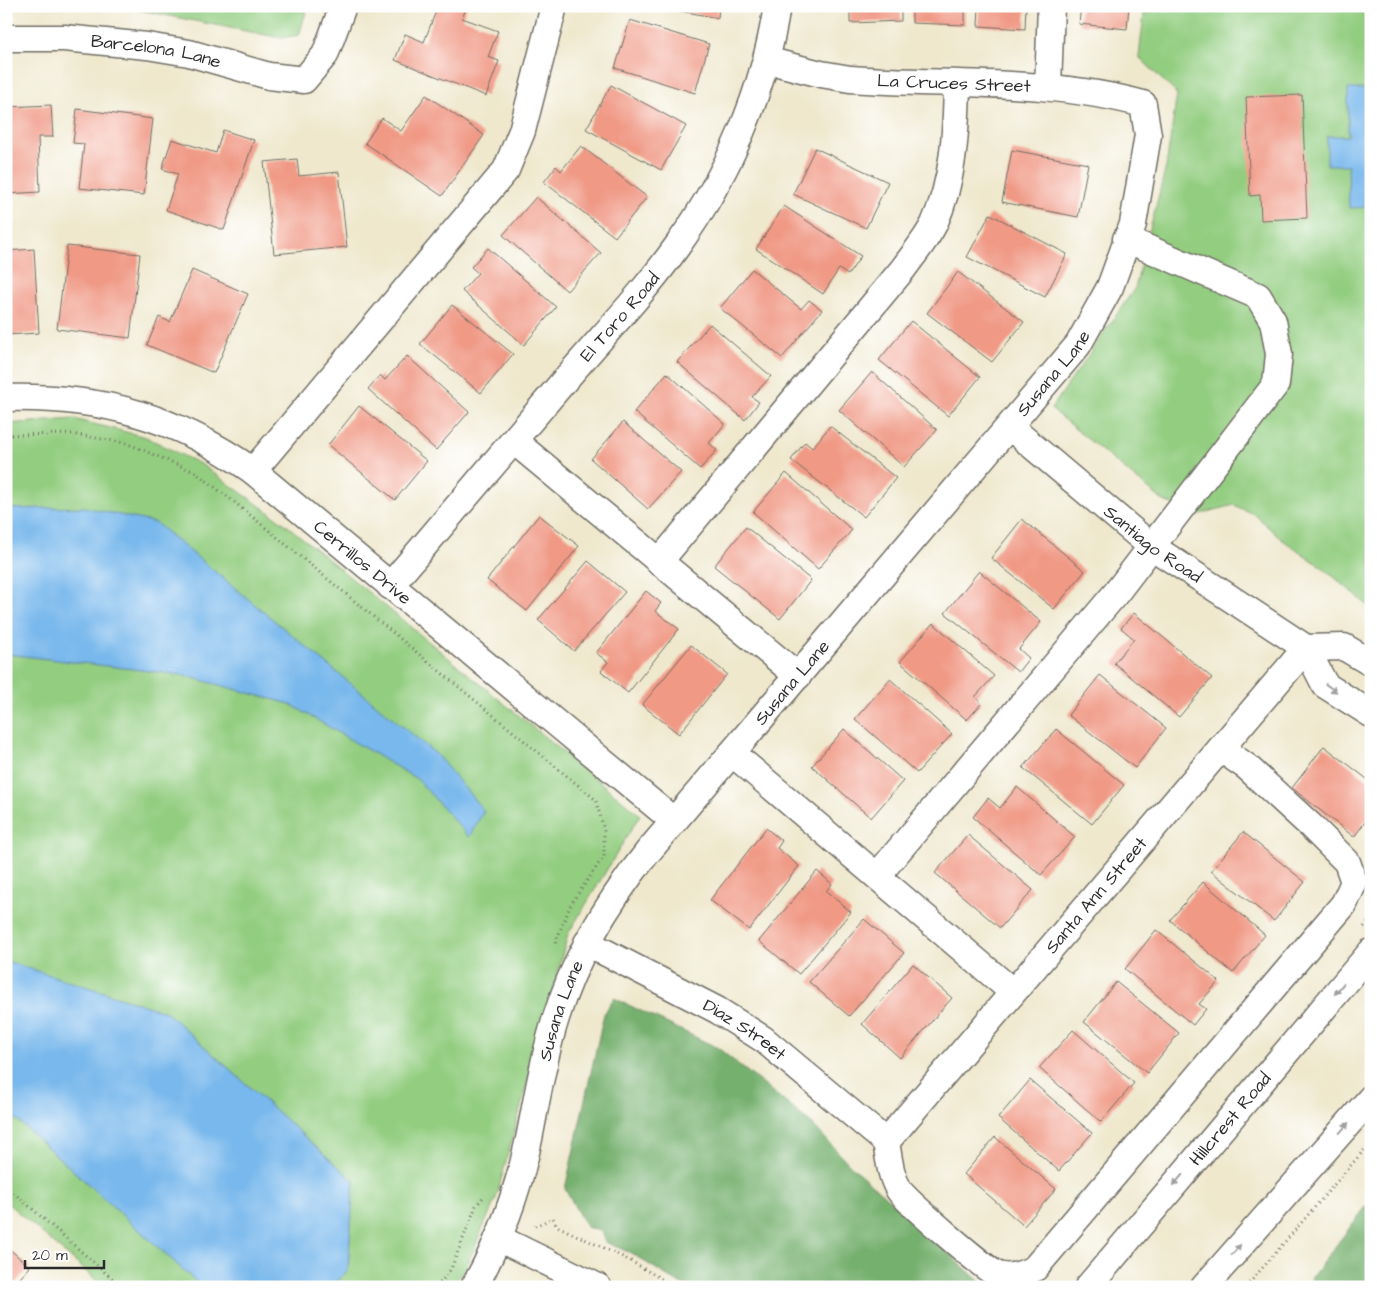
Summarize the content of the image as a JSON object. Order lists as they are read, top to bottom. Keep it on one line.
{"streets":{"street":["Barcelona Lane","La Cruces Street","El Toro Road","Susana Lane","Santiago Road","Cerrillos Drive","Santa Ann Street","Diaz Street","Hillcrest Road"]},"crossings":[["La Cruces Street","El Toro Road"],["La Cruces Street","Susana Lane"],["El Toro Road","Cerrillos Drive"],["Susana Lane","Santiago Road"],["Susana Lane","Cerrillos Drive"],["Susana Lane","Diaz Street"],["Santiago Road","Santa Ann Street"],["Santa Ann Street","Diaz Street"]],"scale_bar":"20 m"}
